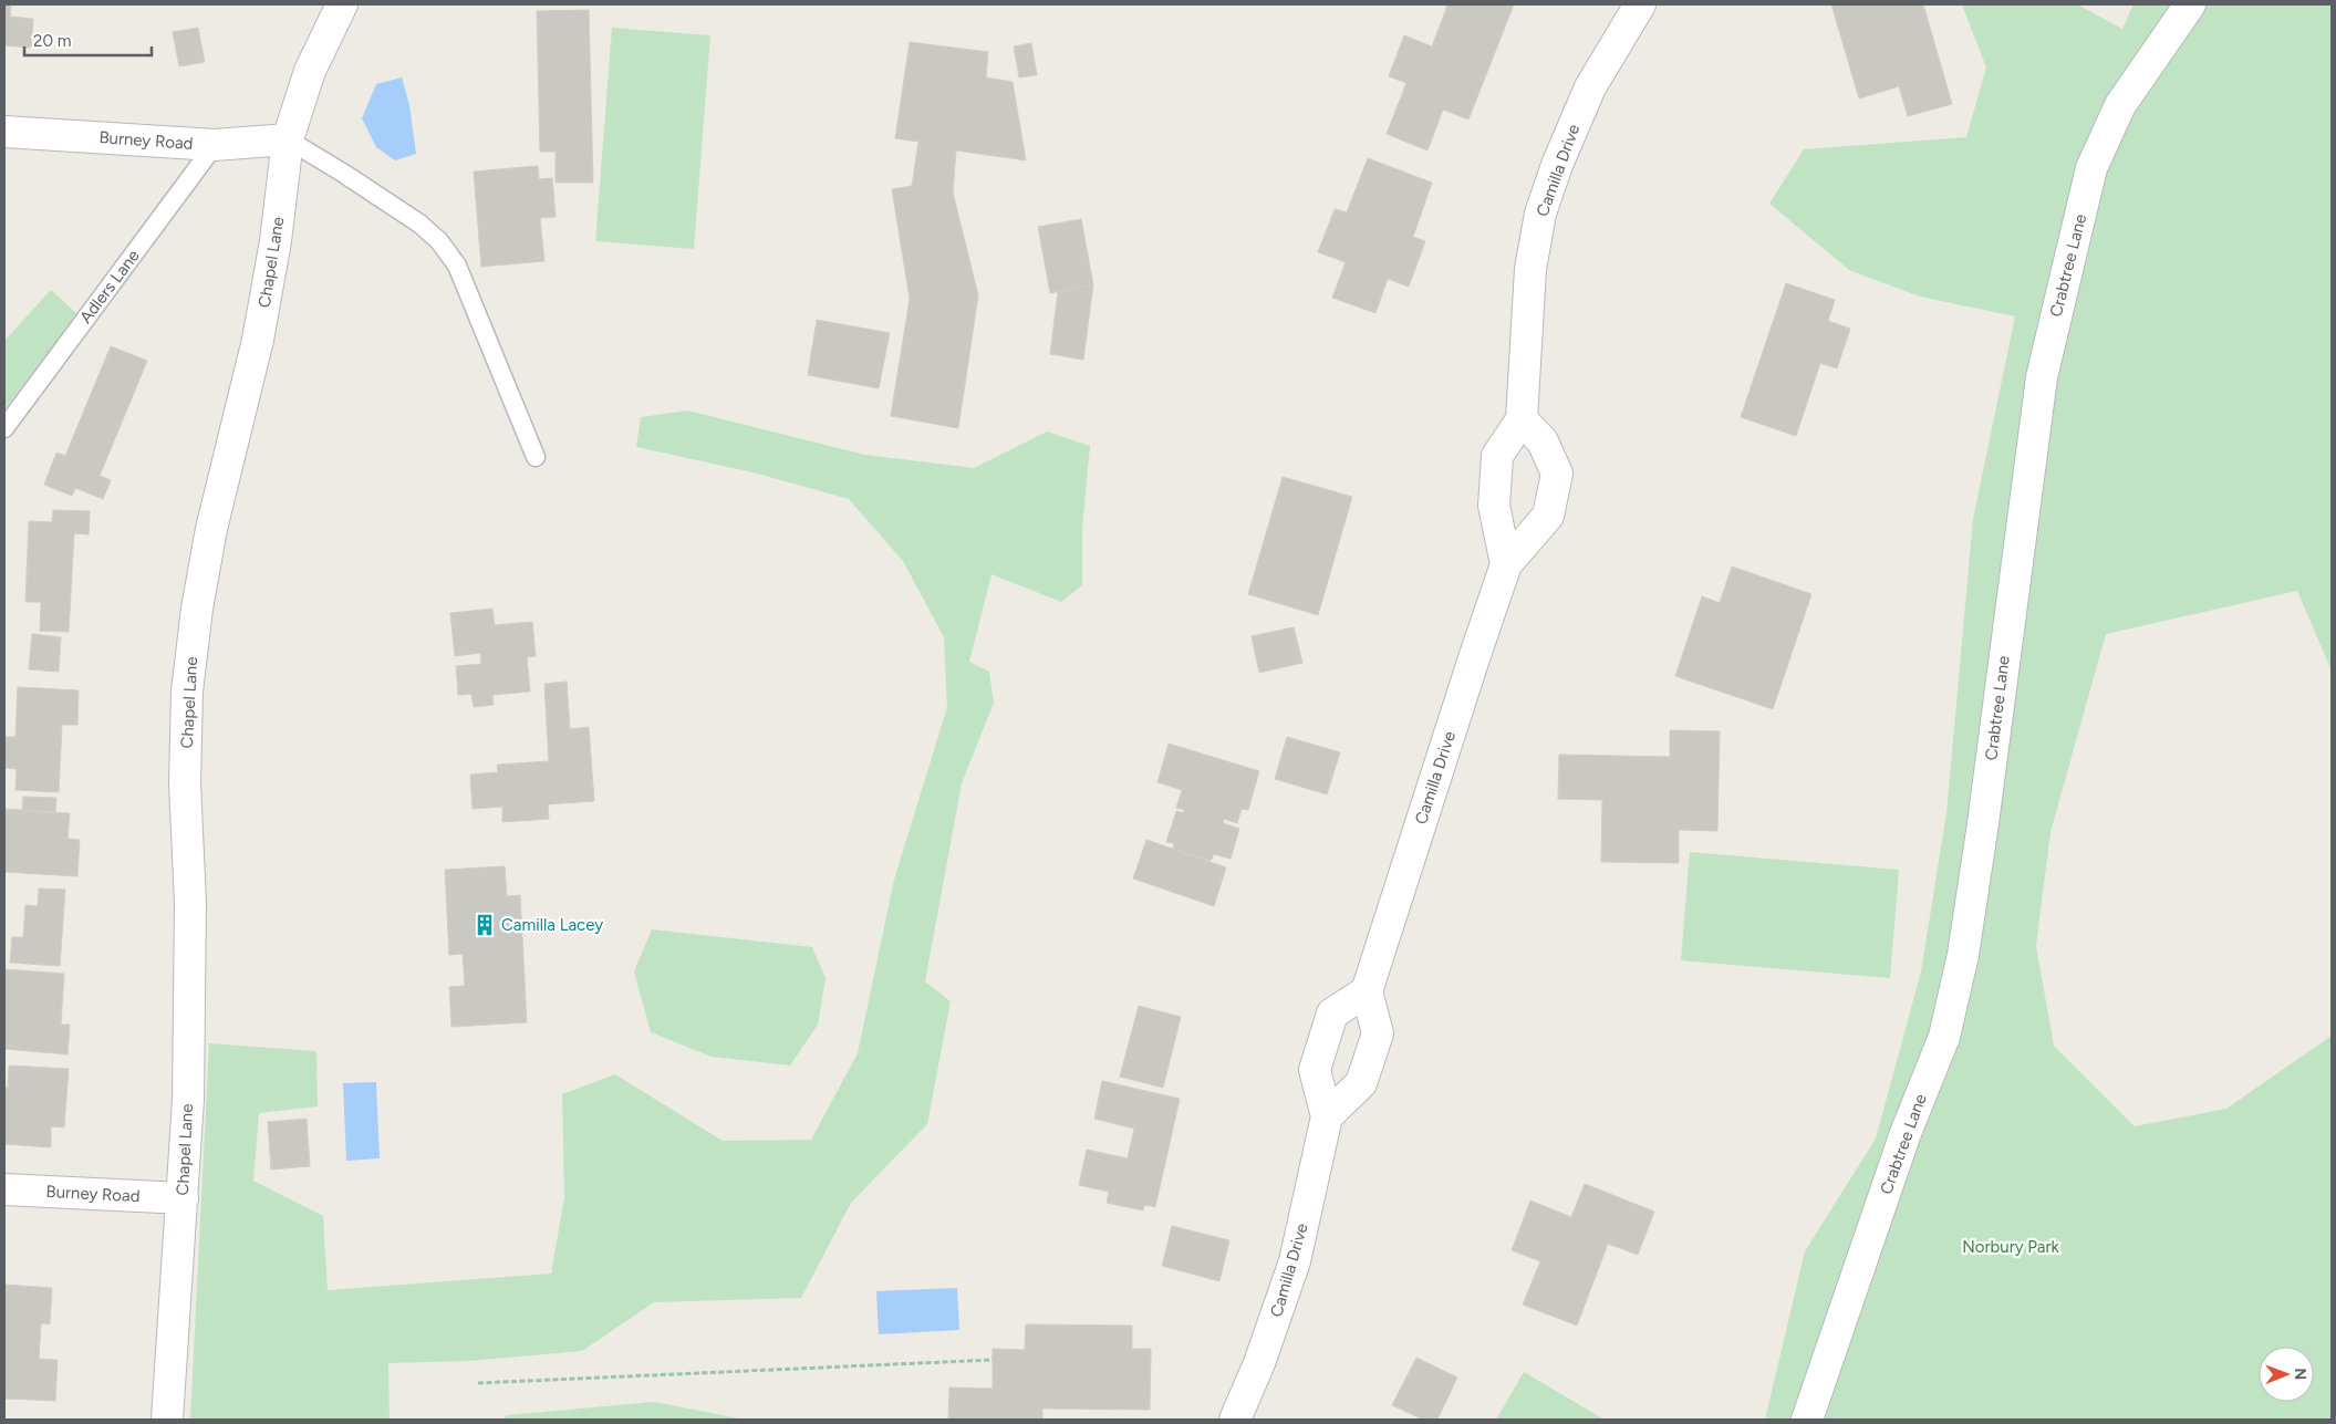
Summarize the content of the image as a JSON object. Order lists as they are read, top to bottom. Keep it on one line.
{"streets":{"street":["Burney Road","Camilla Drive","Chapel Lane","Crabtree Lane"],"lane":["Adlers Lane"]},"crossings":[["Burney Road","Chapel Lane"],["Burney Road","Adlers Lane"]],"parks":["Norbury Park"],"places":{"building":["Camilla Lacey"]},"scale_bar":"20 m","north":"right"}
